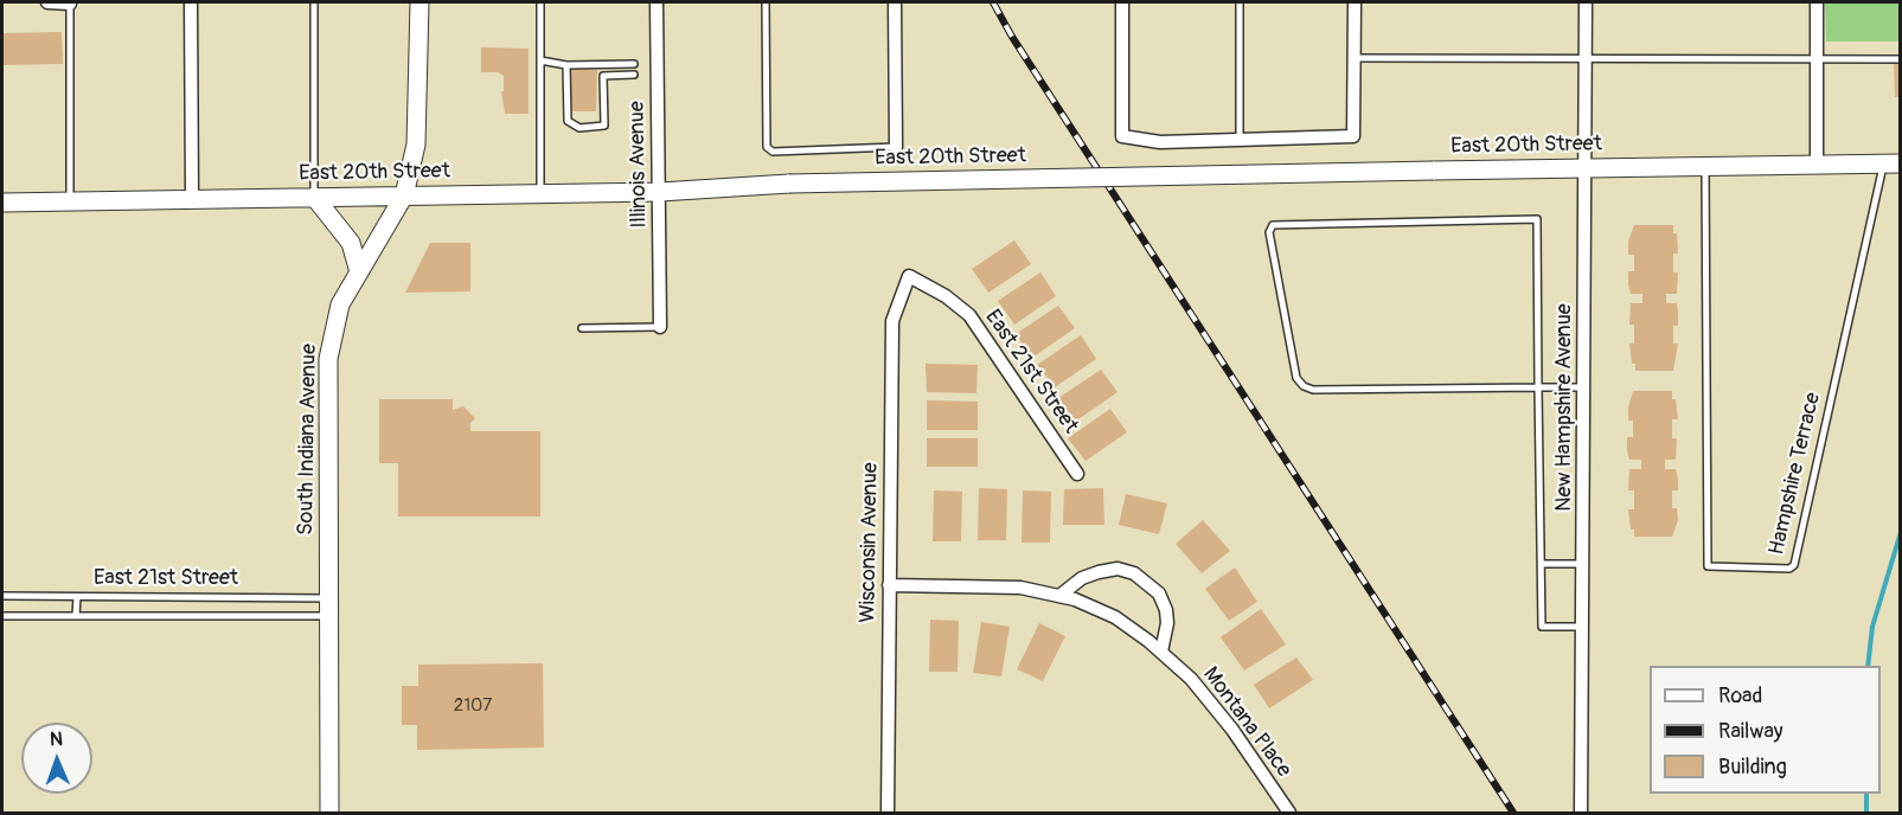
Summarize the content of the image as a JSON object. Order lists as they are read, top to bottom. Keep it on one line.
{"streets":{"main road":["East 20th Street","South Indiana Avenue"],"street":["Illinois Avenue","East 21st Street","New Hampshire Avenue","Wisconsin Avenue","Montana Place"],"lane":["Hampshire Terrace"]},"crossings":[["East 20th Street","Illinois Avenue"],["East 20th Street","New Hampshire Avenue"],["East 20th Street","South Indiana Avenue"],["East 20th Street","Hampshire Terrace"],["East 21st Street","South Indiana Avenue"],["East 21st Street","Wisconsin Avenue"],["Wisconsin Avenue","Montana Place"]],"house_numbers":["2107"],"legend":["Road","Railway","Building"],"north":"top"}
